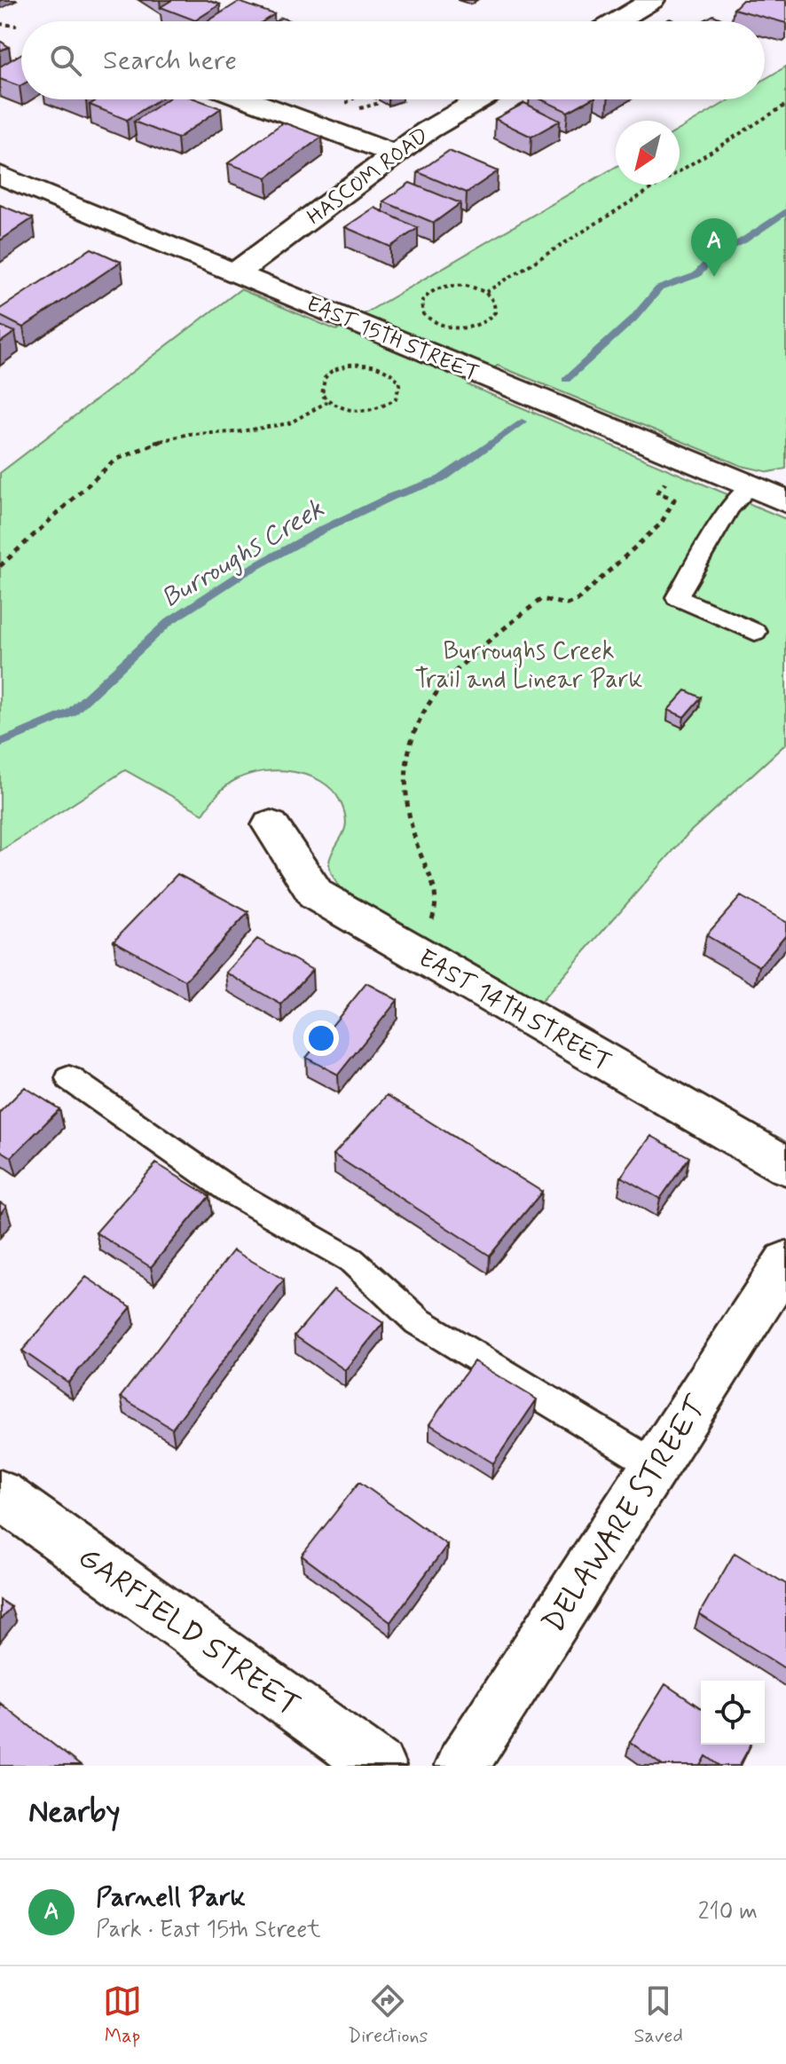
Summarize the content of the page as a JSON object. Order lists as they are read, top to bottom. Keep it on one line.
{"streets":{"street":["HASCOM ROAD","EAST 15TH STREET","EAST 14TH STREET","DELAWARE STREET","GARFIELD STREET"]},"crossings":[["HASCOM ROAD","EAST 15TH STREET"]],"water":["Burroughs Creek"],"parks":["Burroughs Creek Trail and Linear Park"],"north":"bottom left","page":{"search":"Search here","pins":"A","heading":"Nearby","list":[{"mark":"A","name":"Parnell Park","note":"Park · East 15th Street","value":"210 m"}],"nav":["Map","Directions","Saved"]}}
